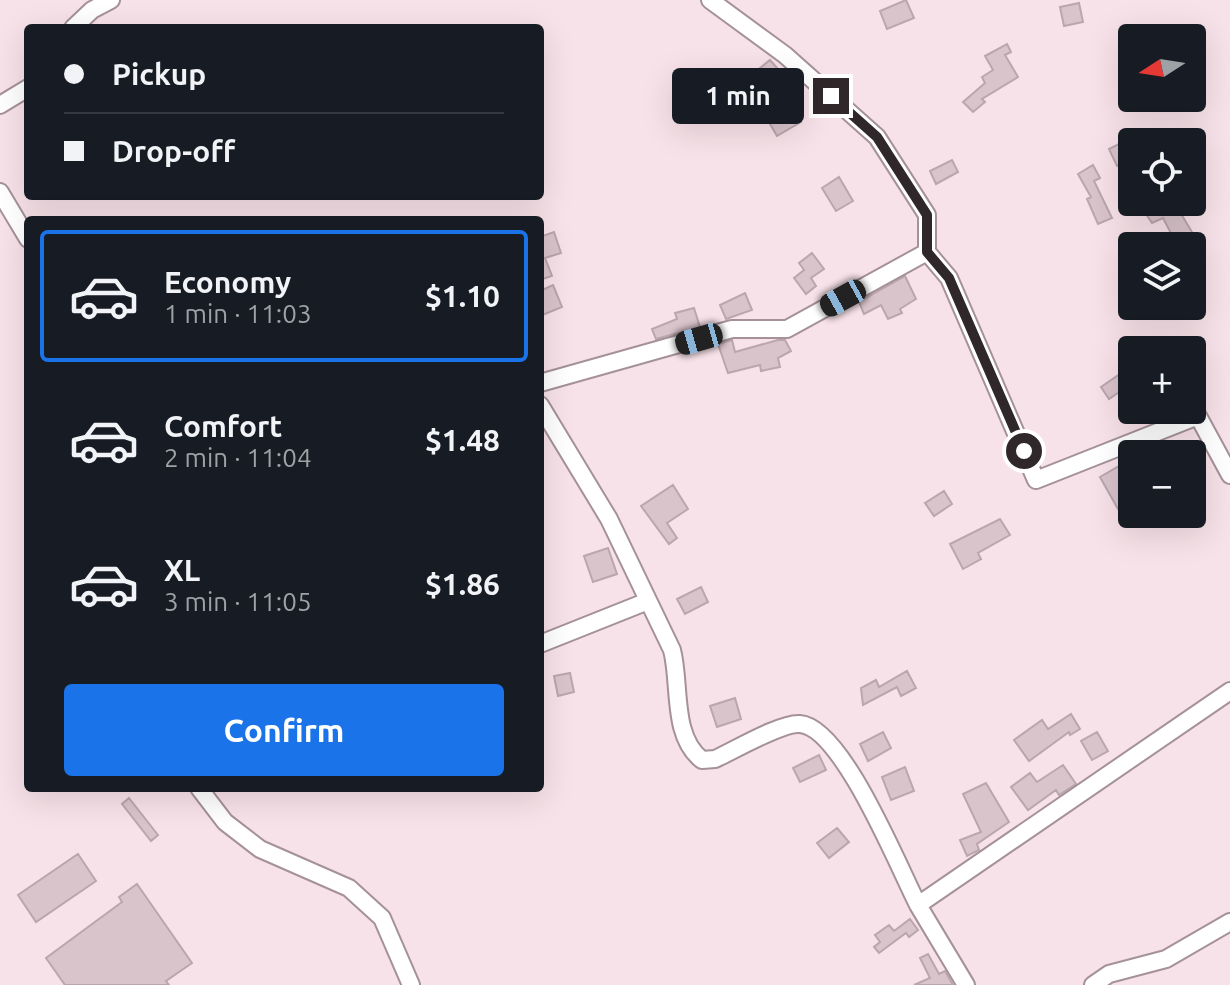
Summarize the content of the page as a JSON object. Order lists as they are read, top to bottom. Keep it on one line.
{"north":"left","page":{"map_buttons":["+","−"],"banner":["Pickup","Drop-off"],"bubble":"1 min","list":[{"name":"Economy","note":"1 min · 11:03","value":"$1.10"},{"name":"Comfort","note":"2 min · 11:04","value":"$1.48"},{"name":"XL","note":"3 min · 11:05","value":"$1.86"}],"buttons":"Confirm"}}
